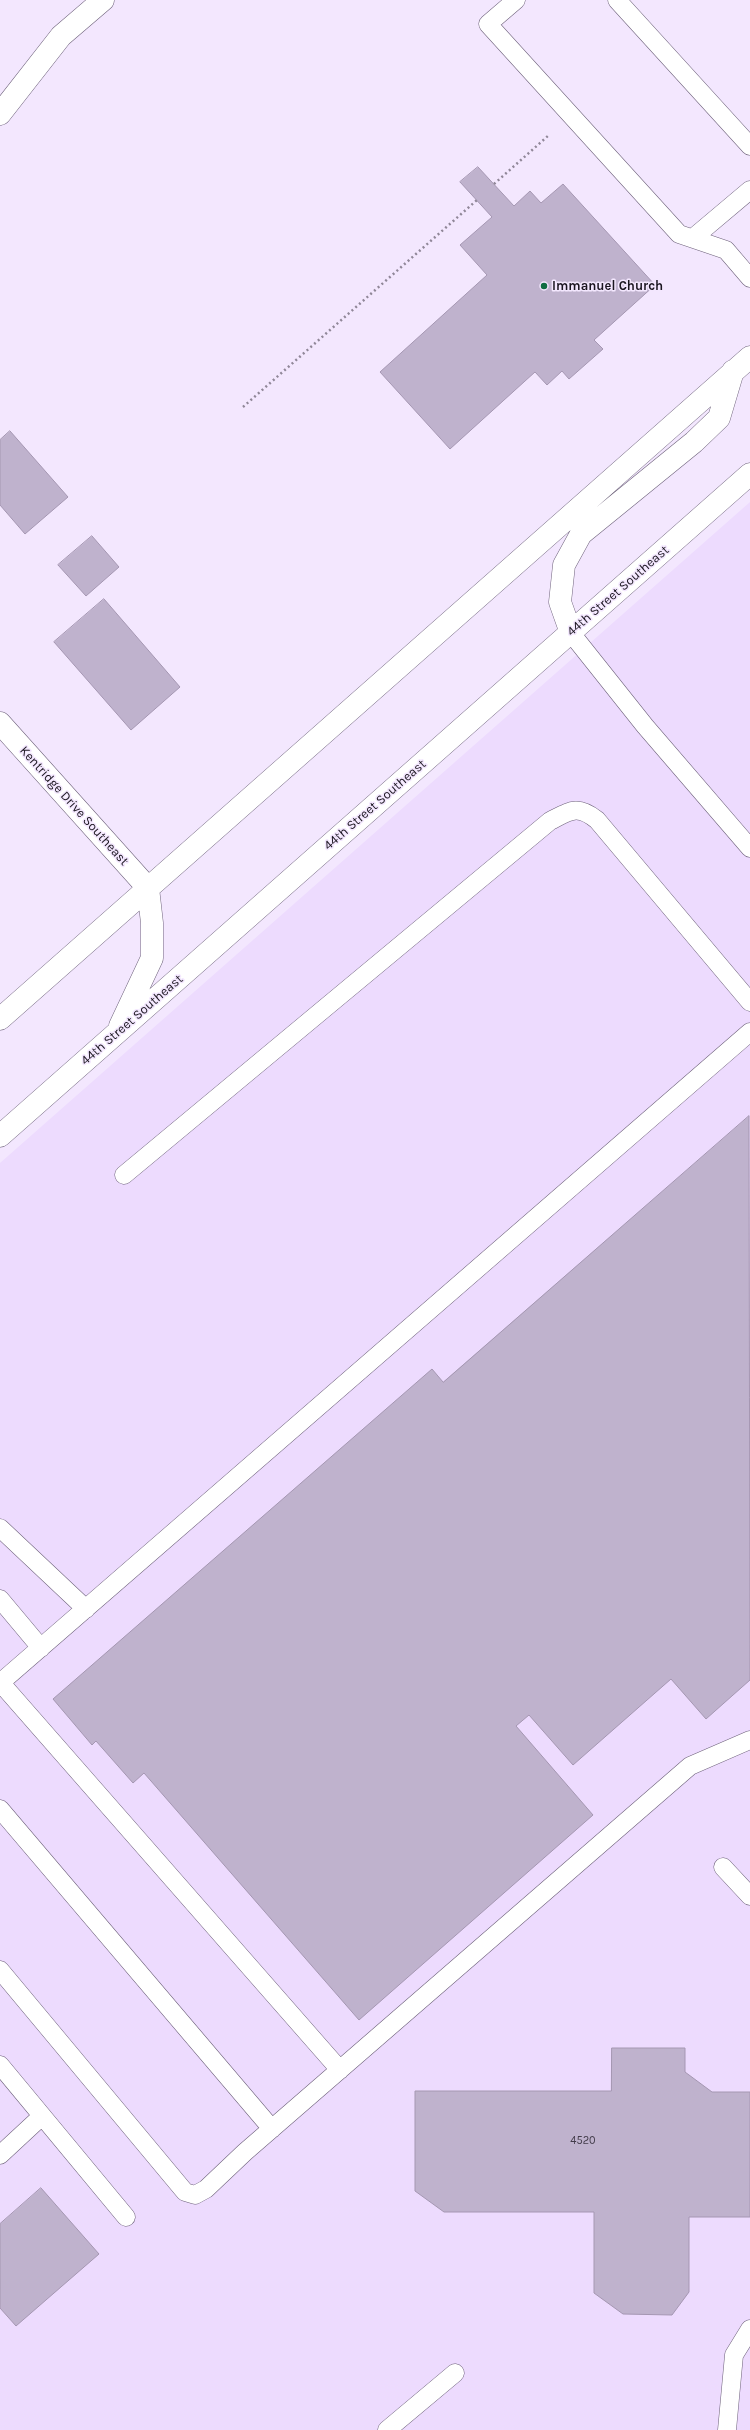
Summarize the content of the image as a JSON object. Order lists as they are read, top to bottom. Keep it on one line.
{"streets":{"main road":["44th Street Southeast","Kentridge Drive Southeast"]},"places":["Immanuel Church"],"house_numbers":["4520"]}
